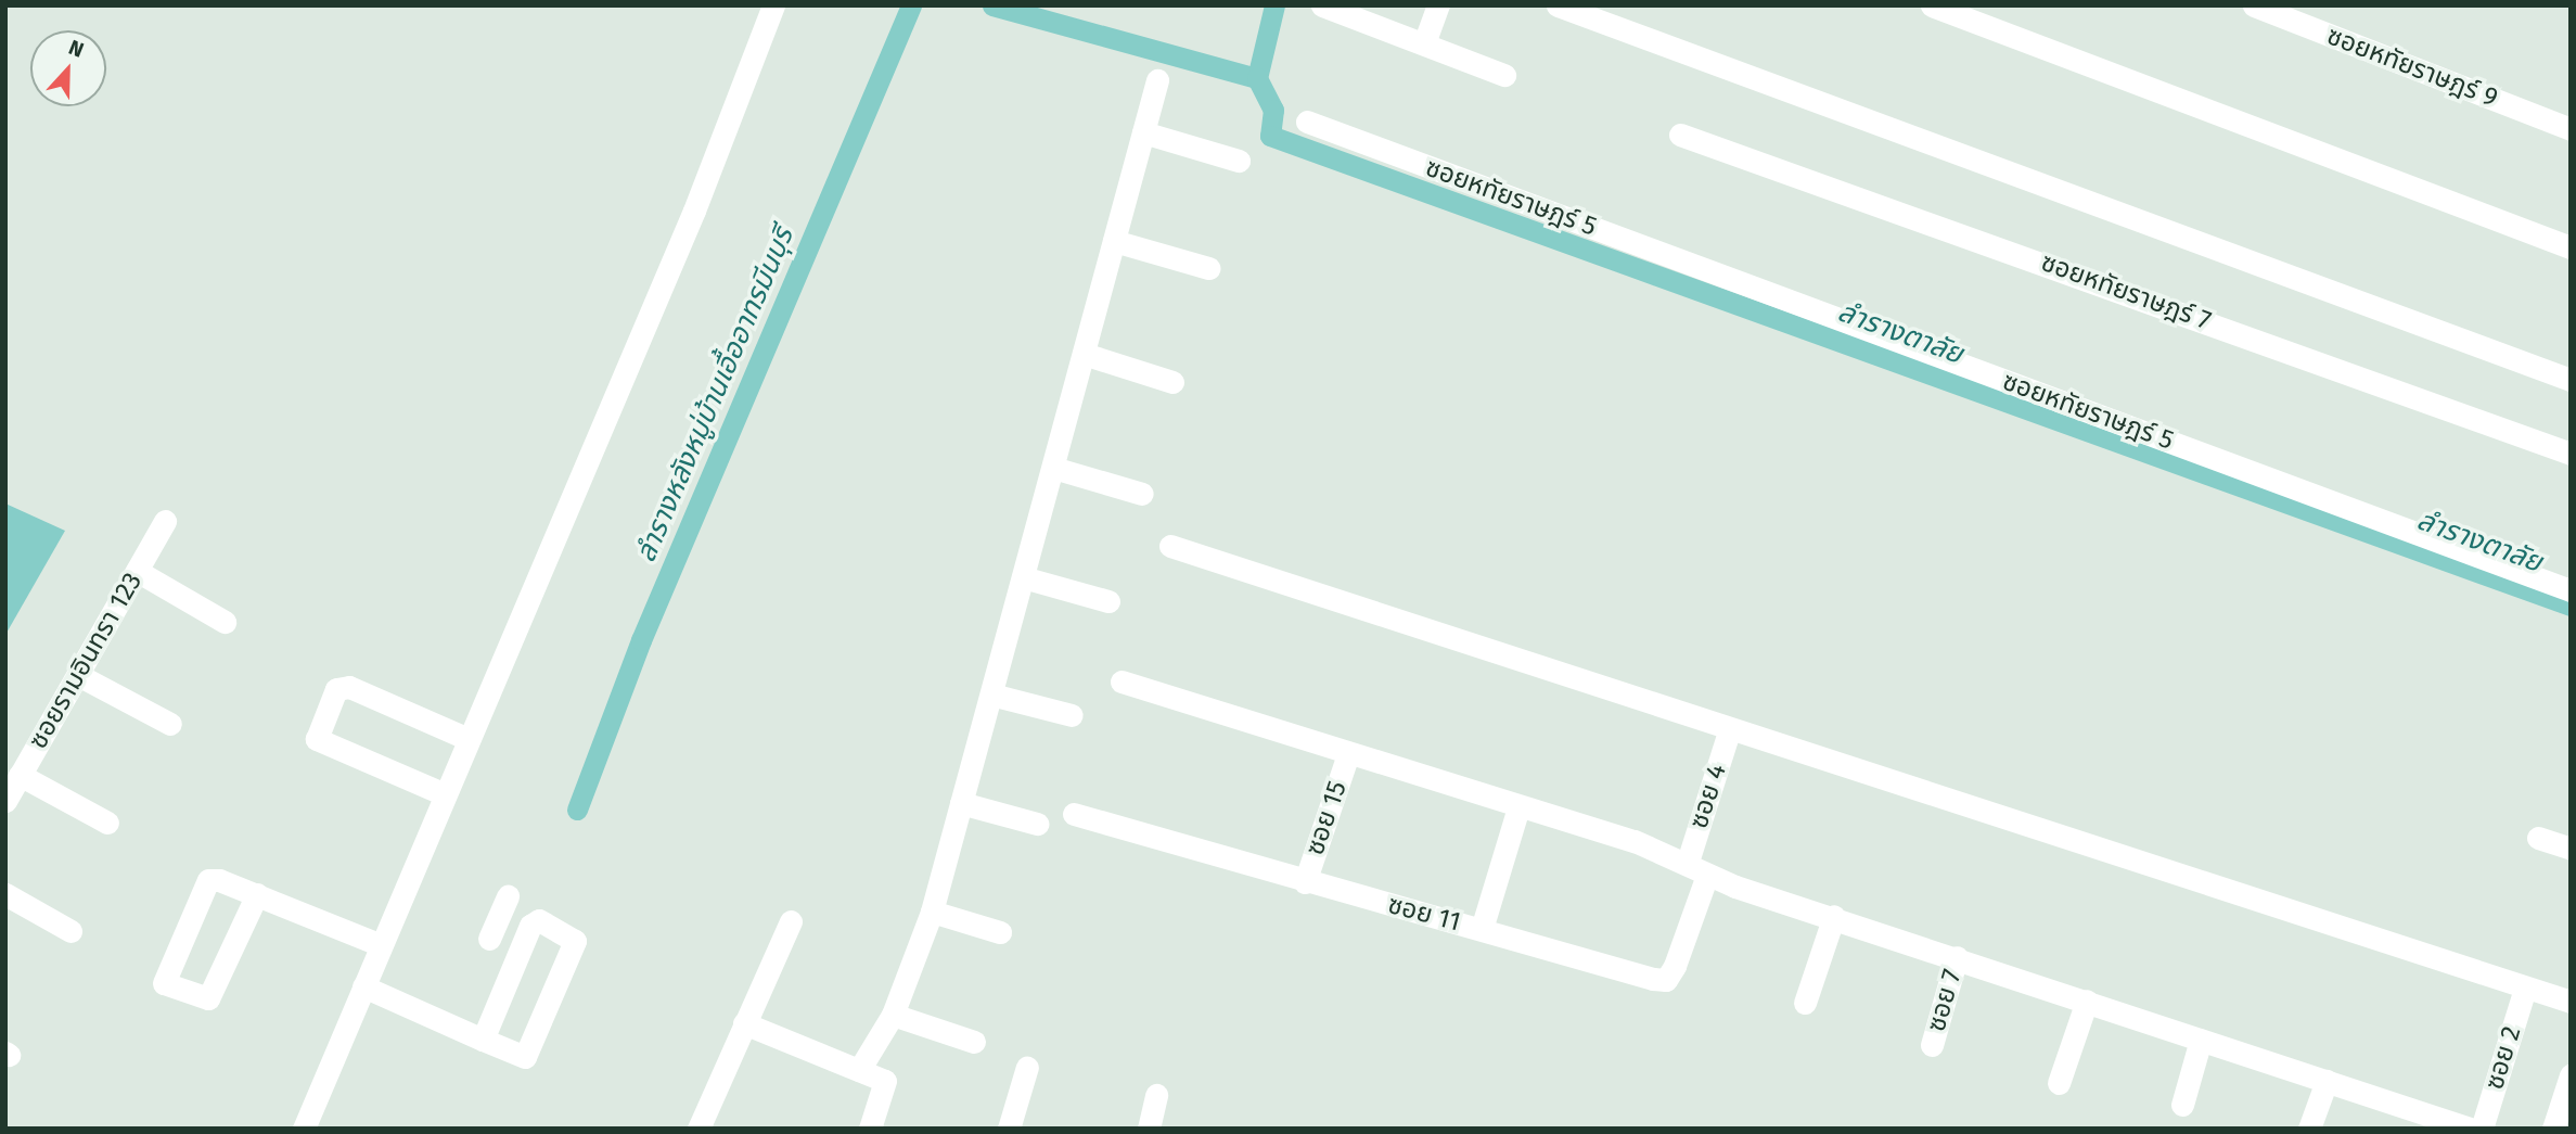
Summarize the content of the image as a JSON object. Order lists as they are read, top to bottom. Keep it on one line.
{"streets":{"street":["ซอยหทัยราษฎร์ 9","ซอยหทัยราษฎร์ 5","ซอยหทัยราษฎร์ 7","ซอยรามอินทรา 123","ซอย 4","ซอย 15","ซอย 11","ซอย 7","ซอย 2"]},"crossings":[["ซอย 15","ซอย 11"]],"water":["ลำรางตาลัย","ลำรางหลังหมู่บ้านเอื้ออาทรมีนบุรี"],"north":"top"}
